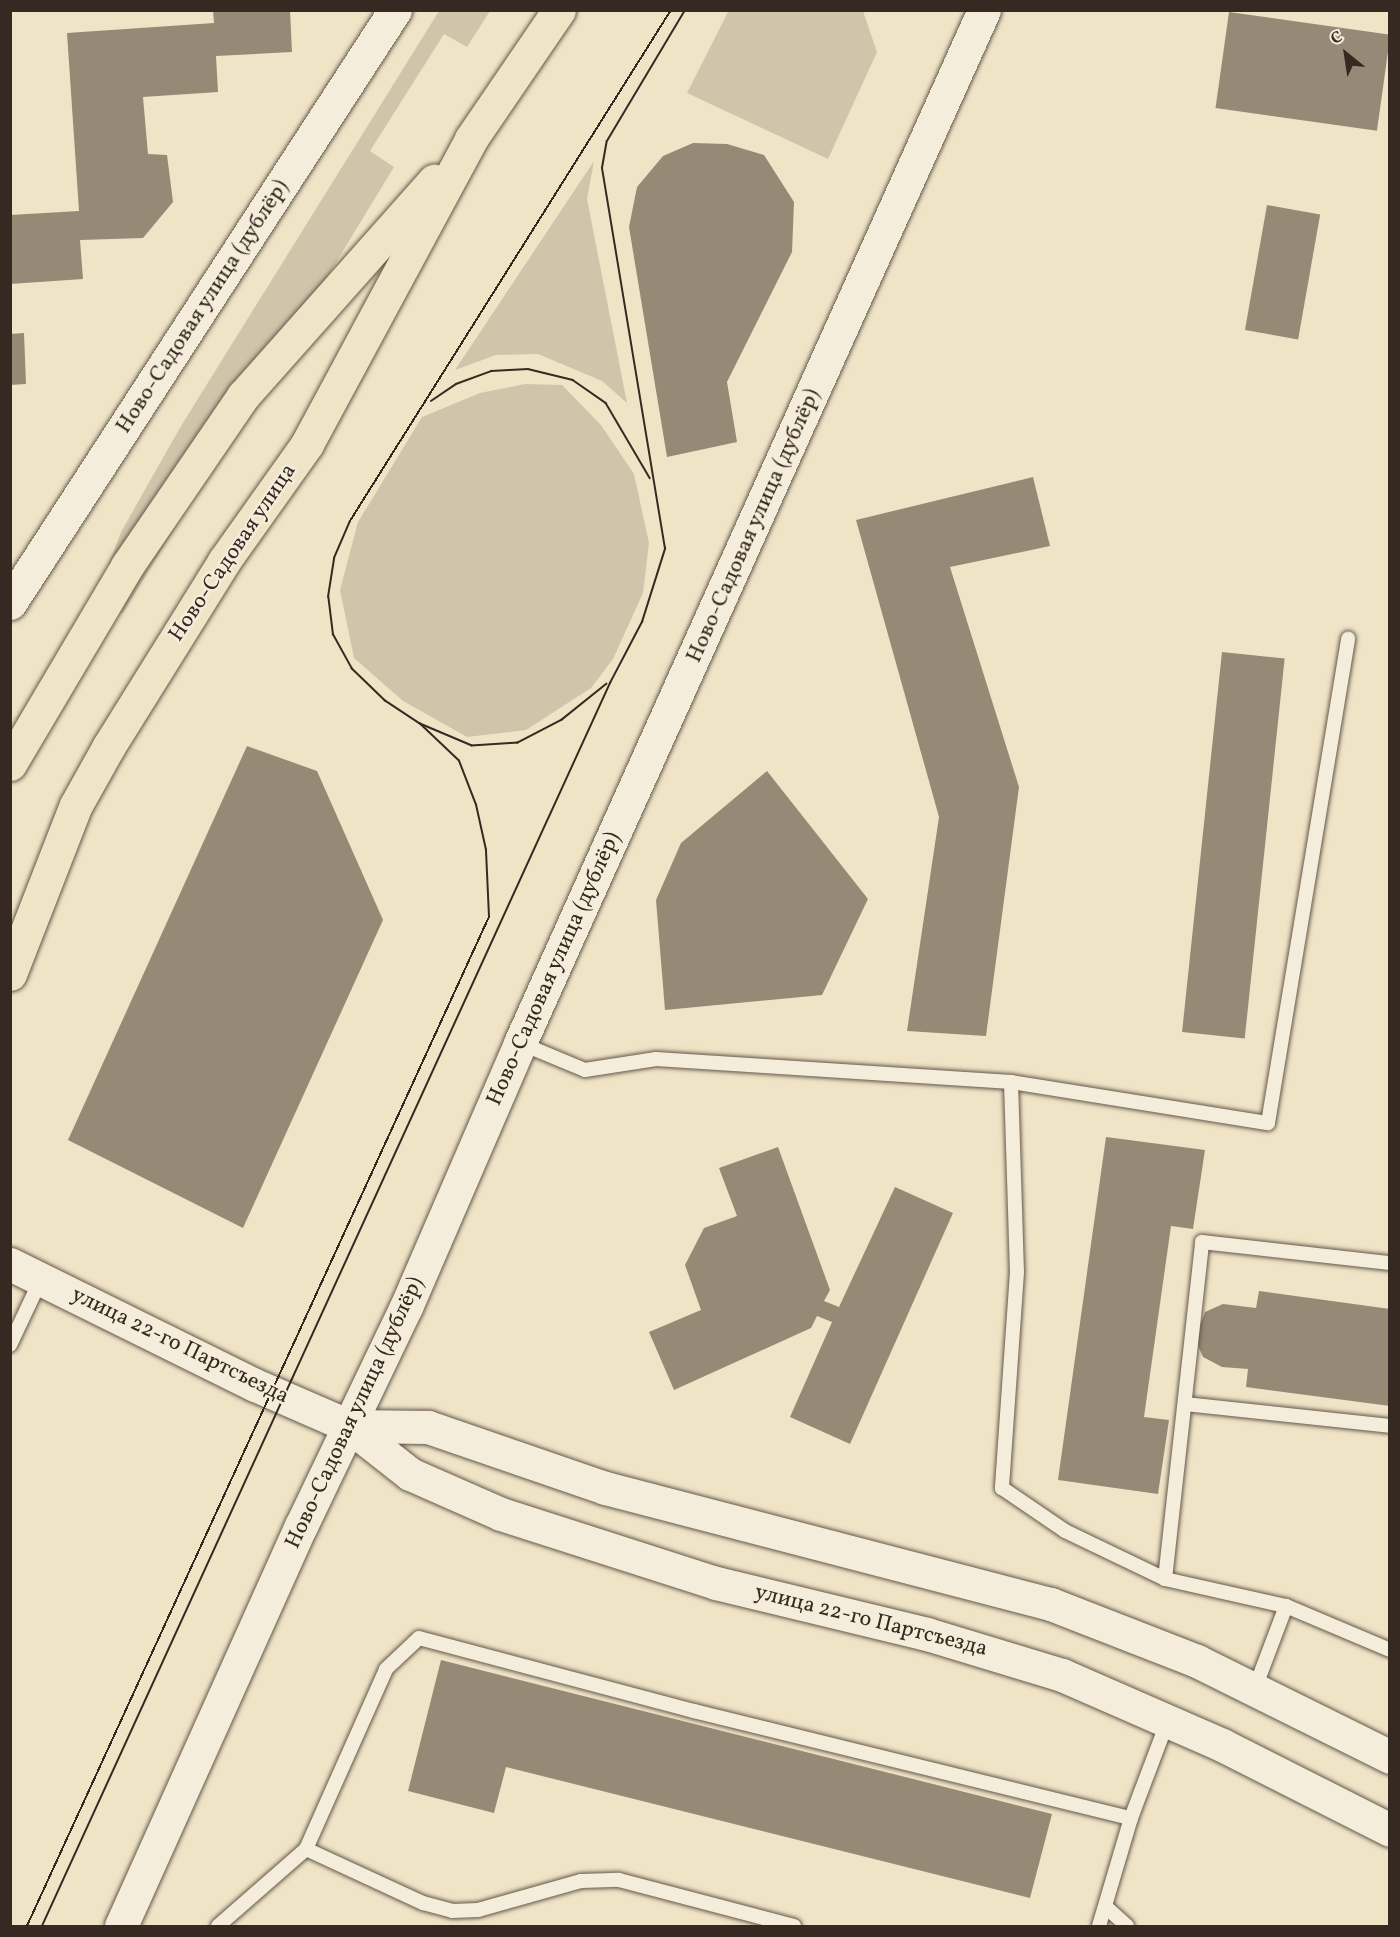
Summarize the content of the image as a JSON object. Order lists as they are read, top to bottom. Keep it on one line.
{"streets":{"main road":["Ново-Садовая улица (дублёр)","Ново-Садовая улица","улица 22-го Партсъезда"]},"crossings":[["Ново-Садовая улица (дублёр)","улица 22-го Партсъезда"]],"north":"top left"}
